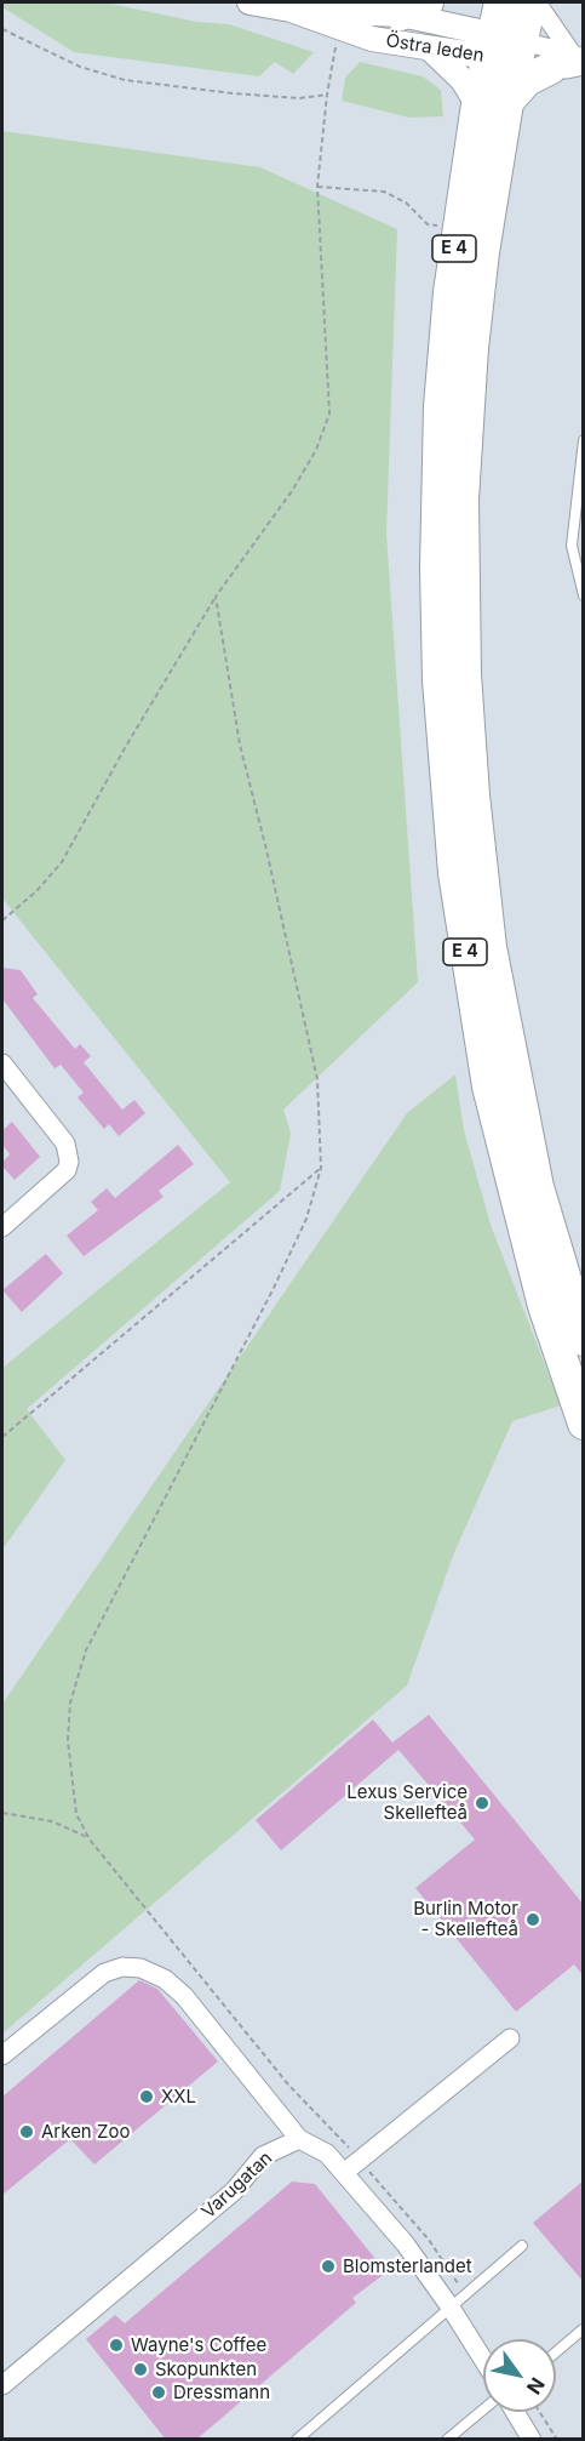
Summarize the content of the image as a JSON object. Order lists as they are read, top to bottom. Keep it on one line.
{"streets":{"highway":["E 4"],"street":["Östra leden","Varugatan"]},"crossings":[["Östra leden","E 4"]],"places":["Lexus Service Skellefteå","Burlin Motor - Skellefteå","XXL","Arken Zoo","Blomsterlandet","Wayne's Coffee","Skopunkten","Dressmann"],"north":"bottom right"}
